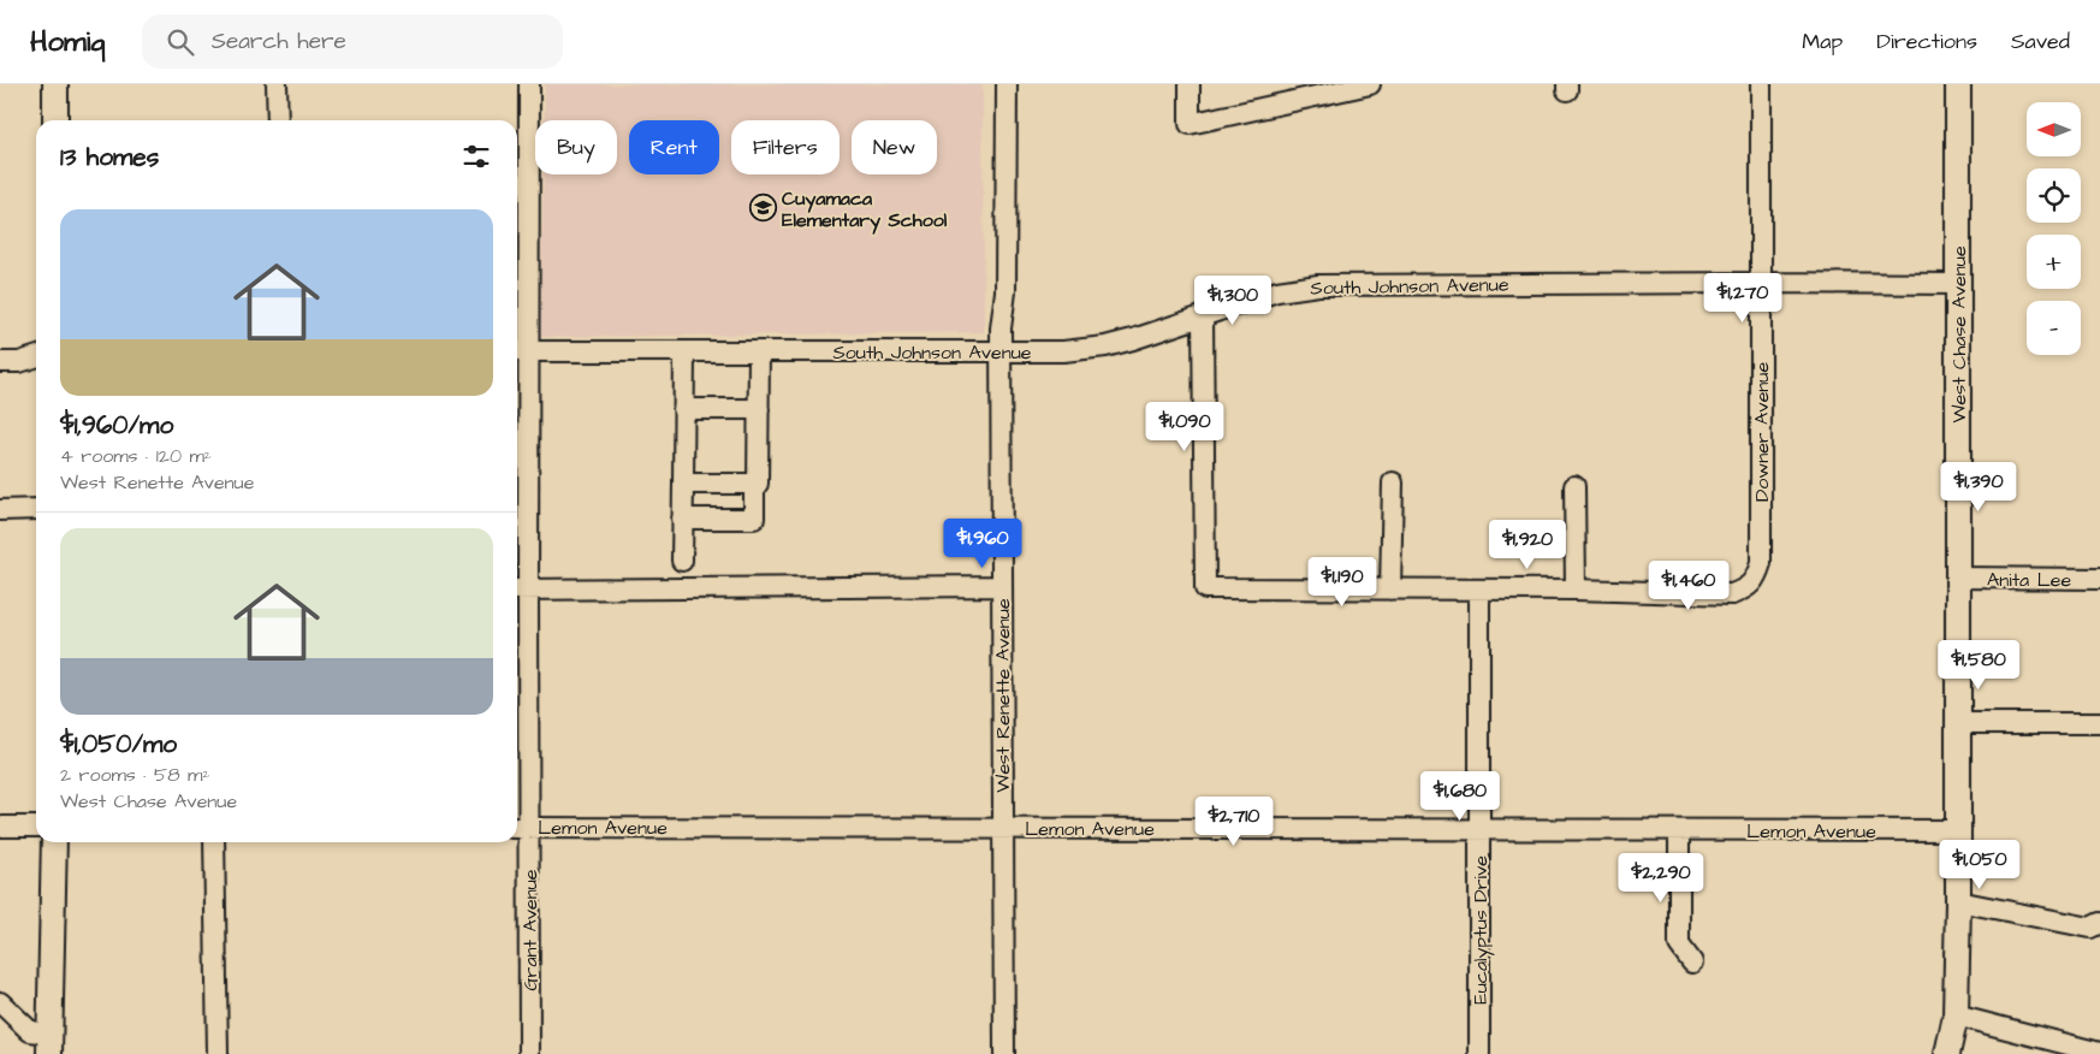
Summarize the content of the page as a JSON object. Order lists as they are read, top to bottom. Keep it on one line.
{"streets":{"main road":["West Chase Avenue"],"street":["South Johnson Avenue","Downer Avenue","Anita Lee","West Renette Avenue","Lemon Avenue","Grant Avenue","Eucalyptus Drive"]},"crossings":[["South Johnson Avenue","West Chase Avenue"],["South Johnson Avenue","Downer Avenue"],["South Johnson Avenue","West Renette Avenue"],["South Johnson Avenue","Grant Avenue"],["West Chase Avenue","Anita Lee"],["West Chase Avenue","Lemon Avenue"],["West Renette Avenue","Lemon Avenue"],["Lemon Avenue","Grant Avenue"],["Lemon Avenue","Eucalyptus Drive"]],"places":{"school or university":["Cuyamaca Elementary School"]},"north":"left","page":{"header":"Homiq","search":"Search here","nav":["Map","Directions","Saved"],"map_buttons":["+","−"],"chip":["Buy","Rent","Filters","New"],"heading":"13 homes","list":[{"name":"$1,960/mo","note":"4 rooms · 120 m² · West Renette Avenue"},{"name":"$1,050/mo","note":"2 rooms · 58 m² · West Chase Avenue"}],"price":["$1,270","$1,300","$1,090","$1,390","$1,960","$1,920","$1,190","$1,460","$1,580","$1,680","$2,710","$1,050","$2,290"]}}
